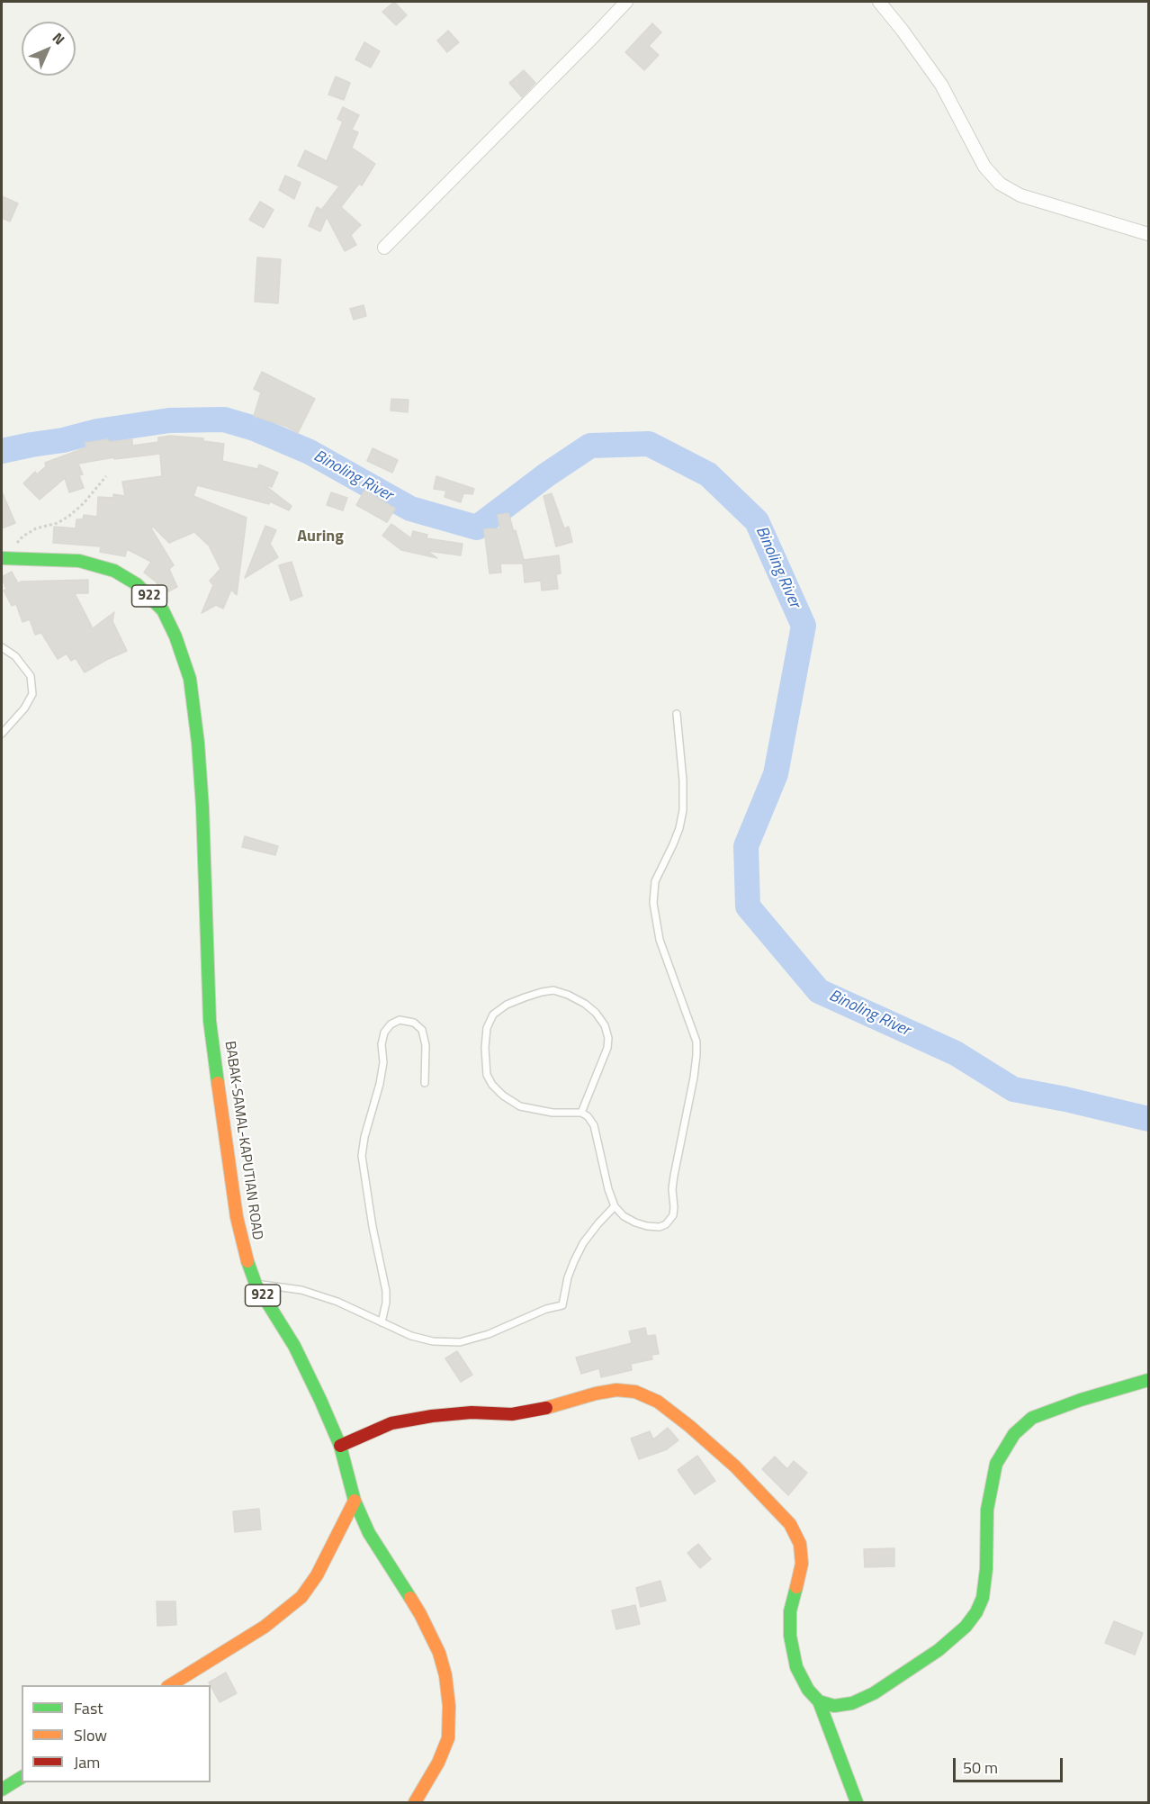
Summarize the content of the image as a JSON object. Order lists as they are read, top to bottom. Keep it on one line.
{"streets":{"main road":["922","BABAK-SAMAL-KAPUTIAN ROAD"]},"districts":["Auring"],"water":["Binoling River"],"legend":["Fast","Slow","Jam"],"scale_bar":"50 m","north":"top right"}
